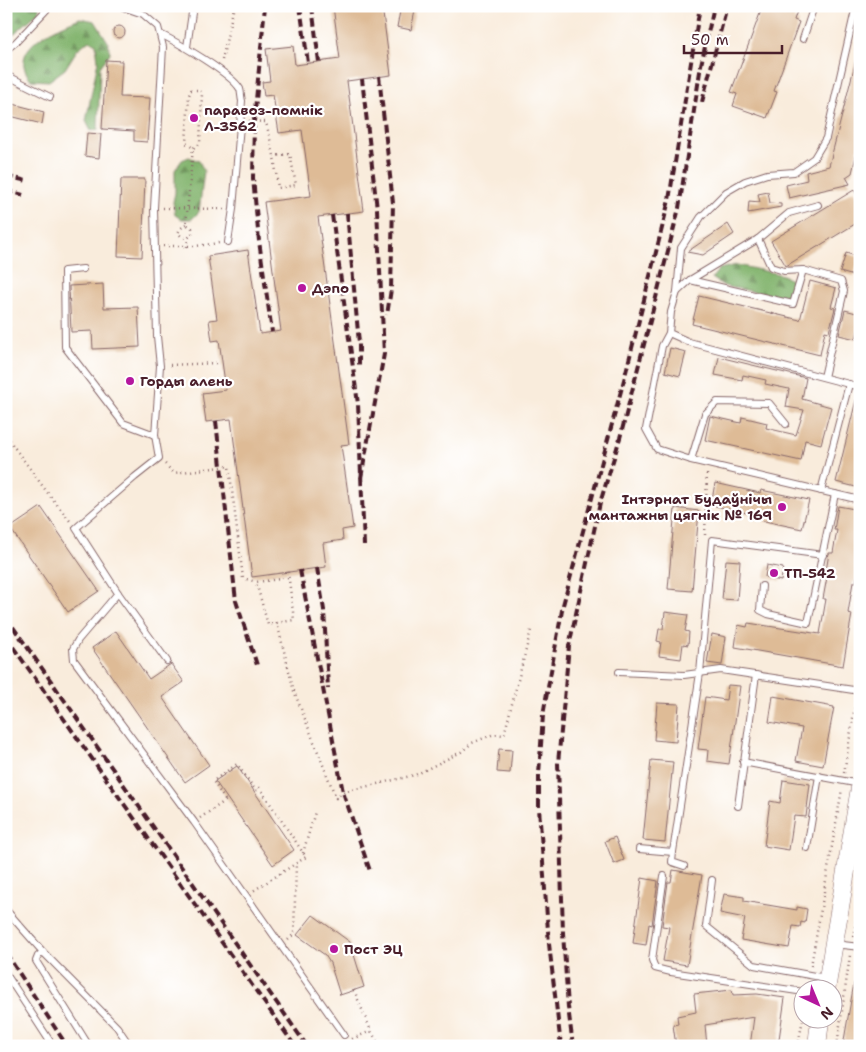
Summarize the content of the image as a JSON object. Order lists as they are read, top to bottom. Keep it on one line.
{"places":["паравоз-помнік Л-3562","Дэпо","Горды алень","Інтэрнат Будаўнічы мантажны цягнік № 169","ТП-542","Пост ЭЦ"],"scale_bar":"50 m","north":"bottom right"}
